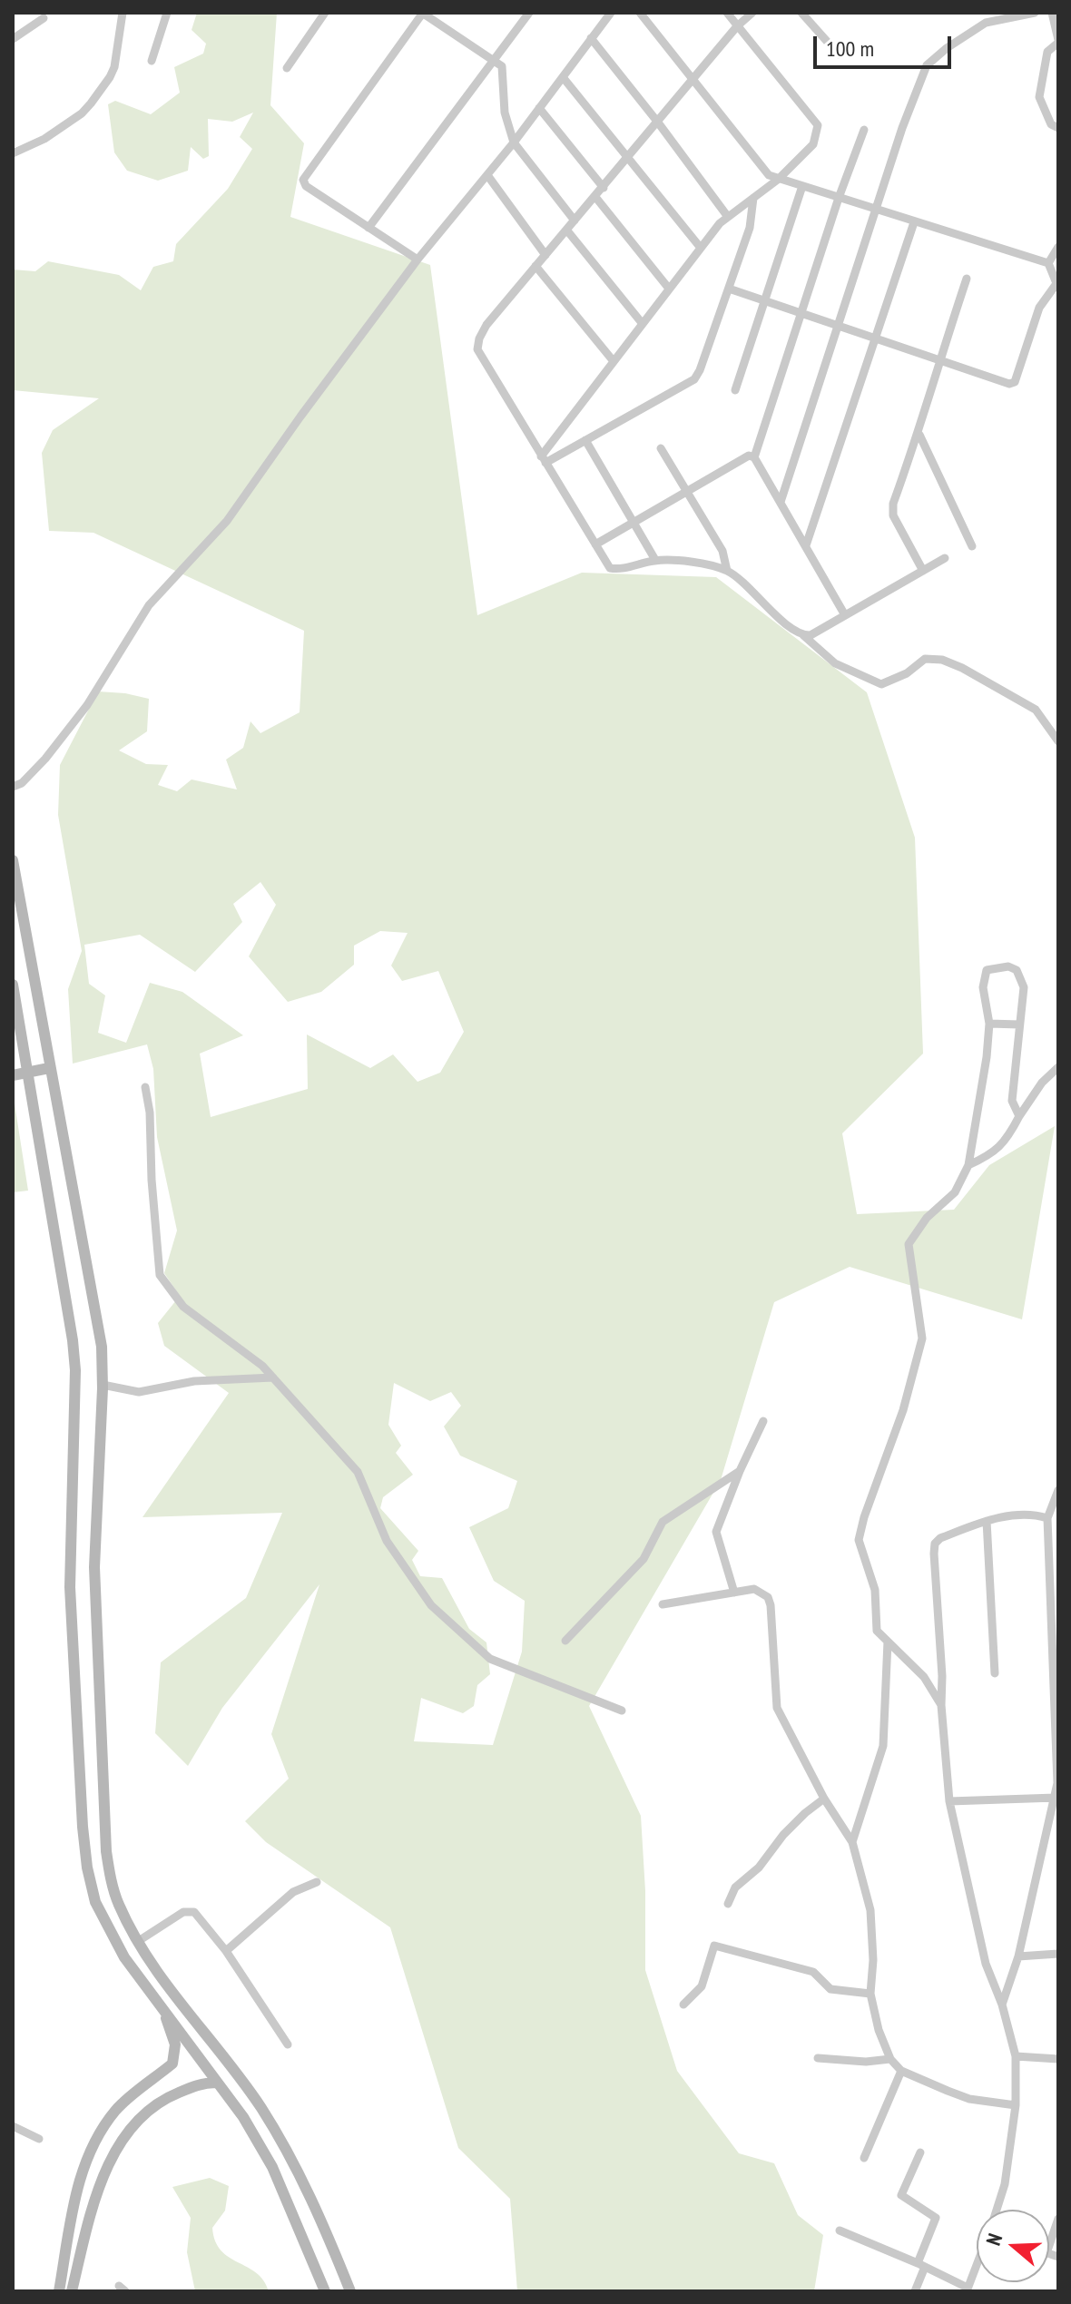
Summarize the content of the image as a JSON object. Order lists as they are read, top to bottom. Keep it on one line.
{"scale_bar":"100 m","north":"left"}
